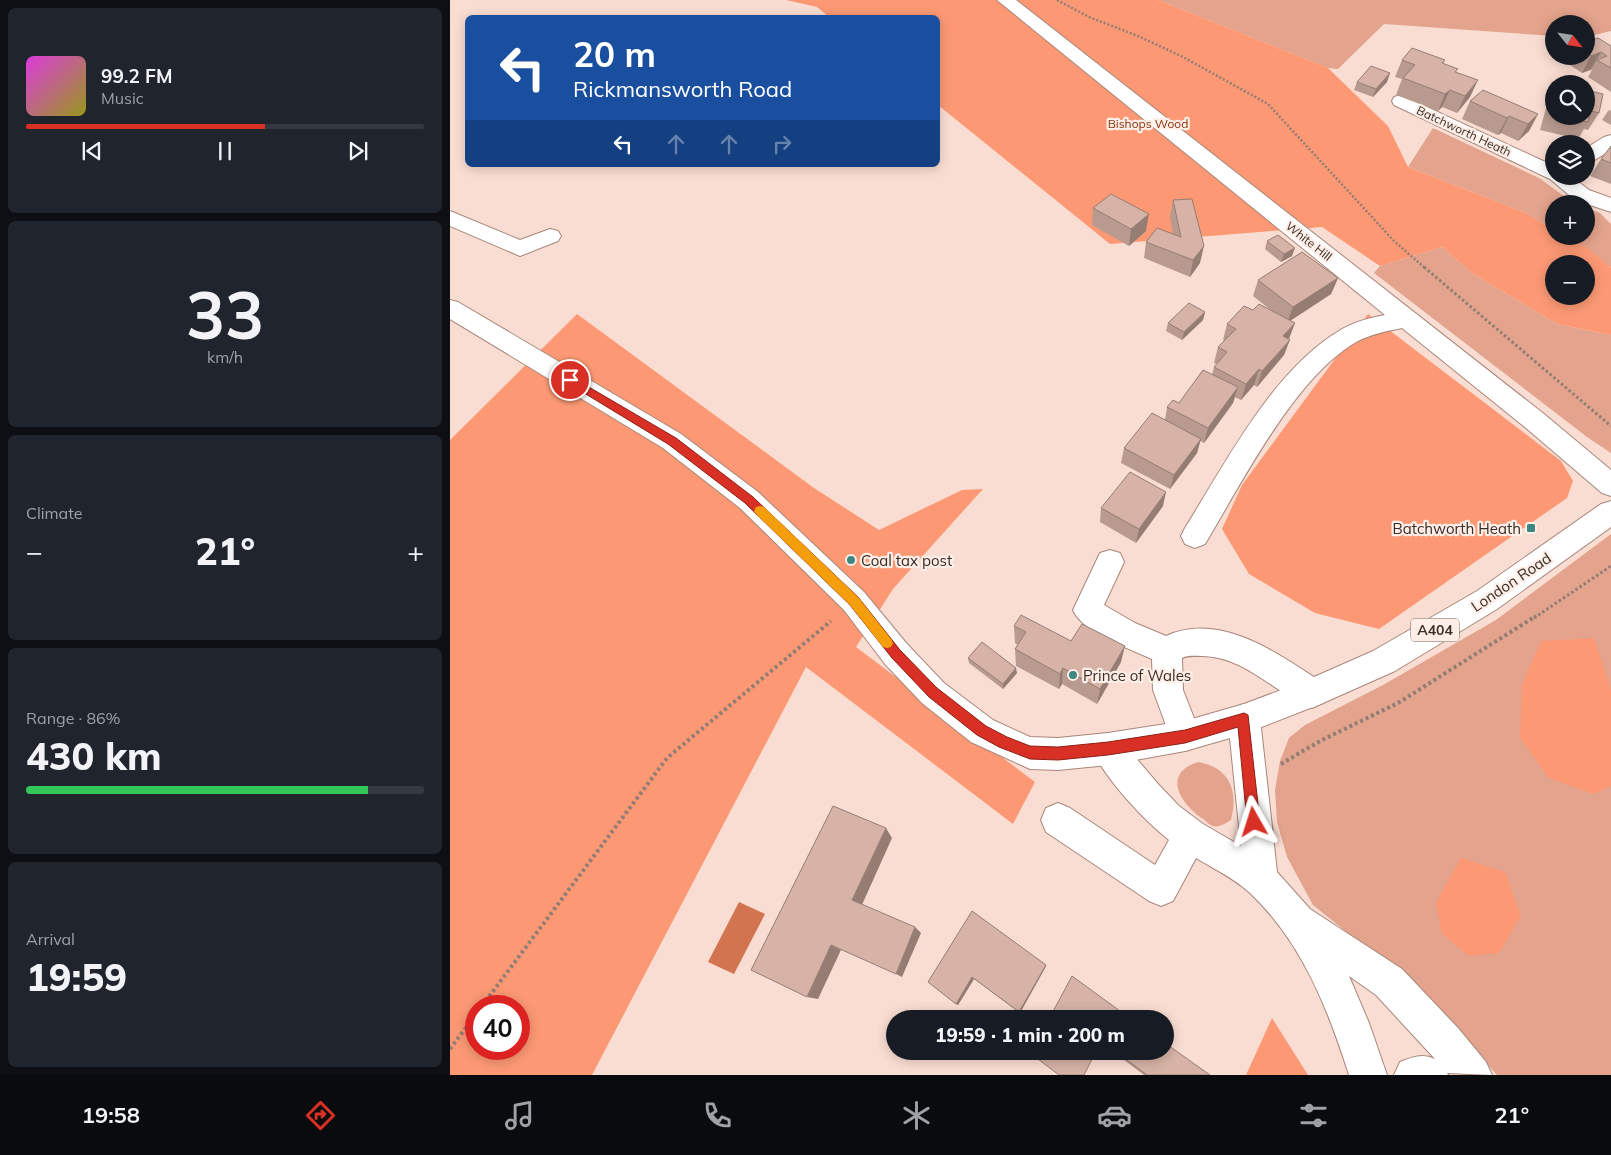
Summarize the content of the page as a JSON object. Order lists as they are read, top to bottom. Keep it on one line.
{"streets":{"street":["Batchworth Heath","White Hill","London Road","A404"]},"crossings":[["London Road","A404"]],"parks":["Bishops Wood"],"places":{"transit":["Batchworth Heath"],"other":["Coal tax post","Prince of Wales"]},"north":"bottom right","page":{"map_buttons":["+","−"],"turn":["20 m","Rickmansworth Road"],"song":["99.2 FM","Music"],"tile":[["33","km/h"],"Climate",["Range · 86%","430 km"],["Arrival","19:59"]],"heat":["−","21°","+"],"limit":"40","trip":"19:59 · 1 min · 200 m","tabs":["19:58","21°"]}}
